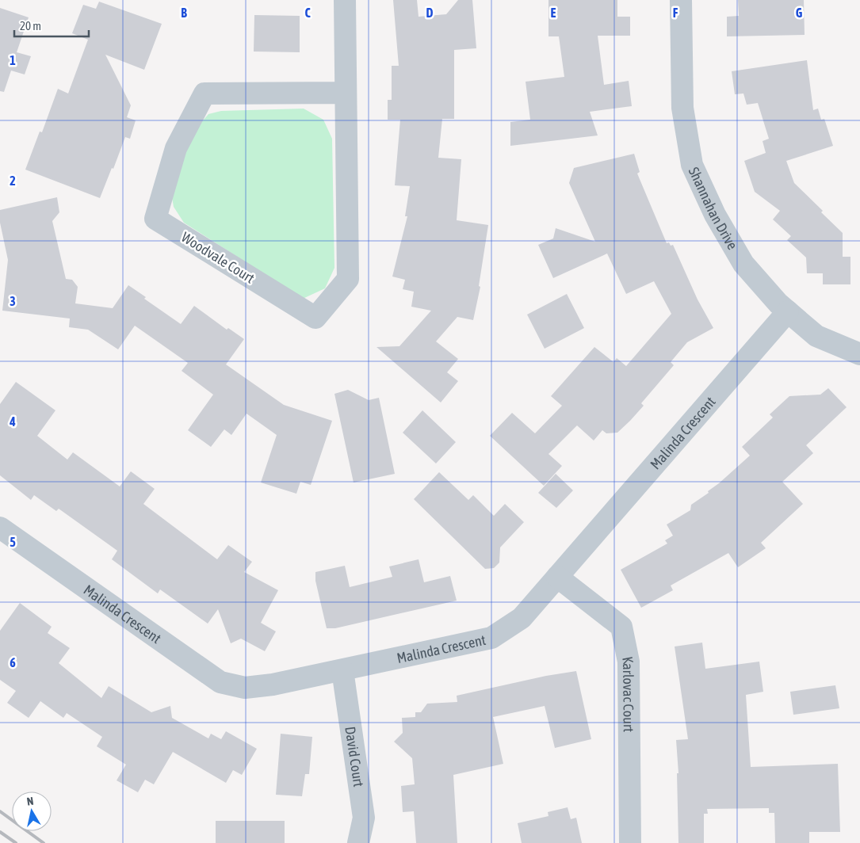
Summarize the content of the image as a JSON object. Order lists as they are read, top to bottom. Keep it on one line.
{"streets":{"street":["Shannahan Drive","Woodvale Court","Malinda Crescent","Karlovac Court","David Court"]},"crossings":[["Shannahan Drive","Malinda Crescent"],["Malinda Crescent","Karlovac Court"],["Malinda Crescent","David Court"]],"scale_bar":"20 m","north":"top","grid":{"columns":["B","C","D","E","F","G"],"rows":["1","2","3","4","5","6"]}}
